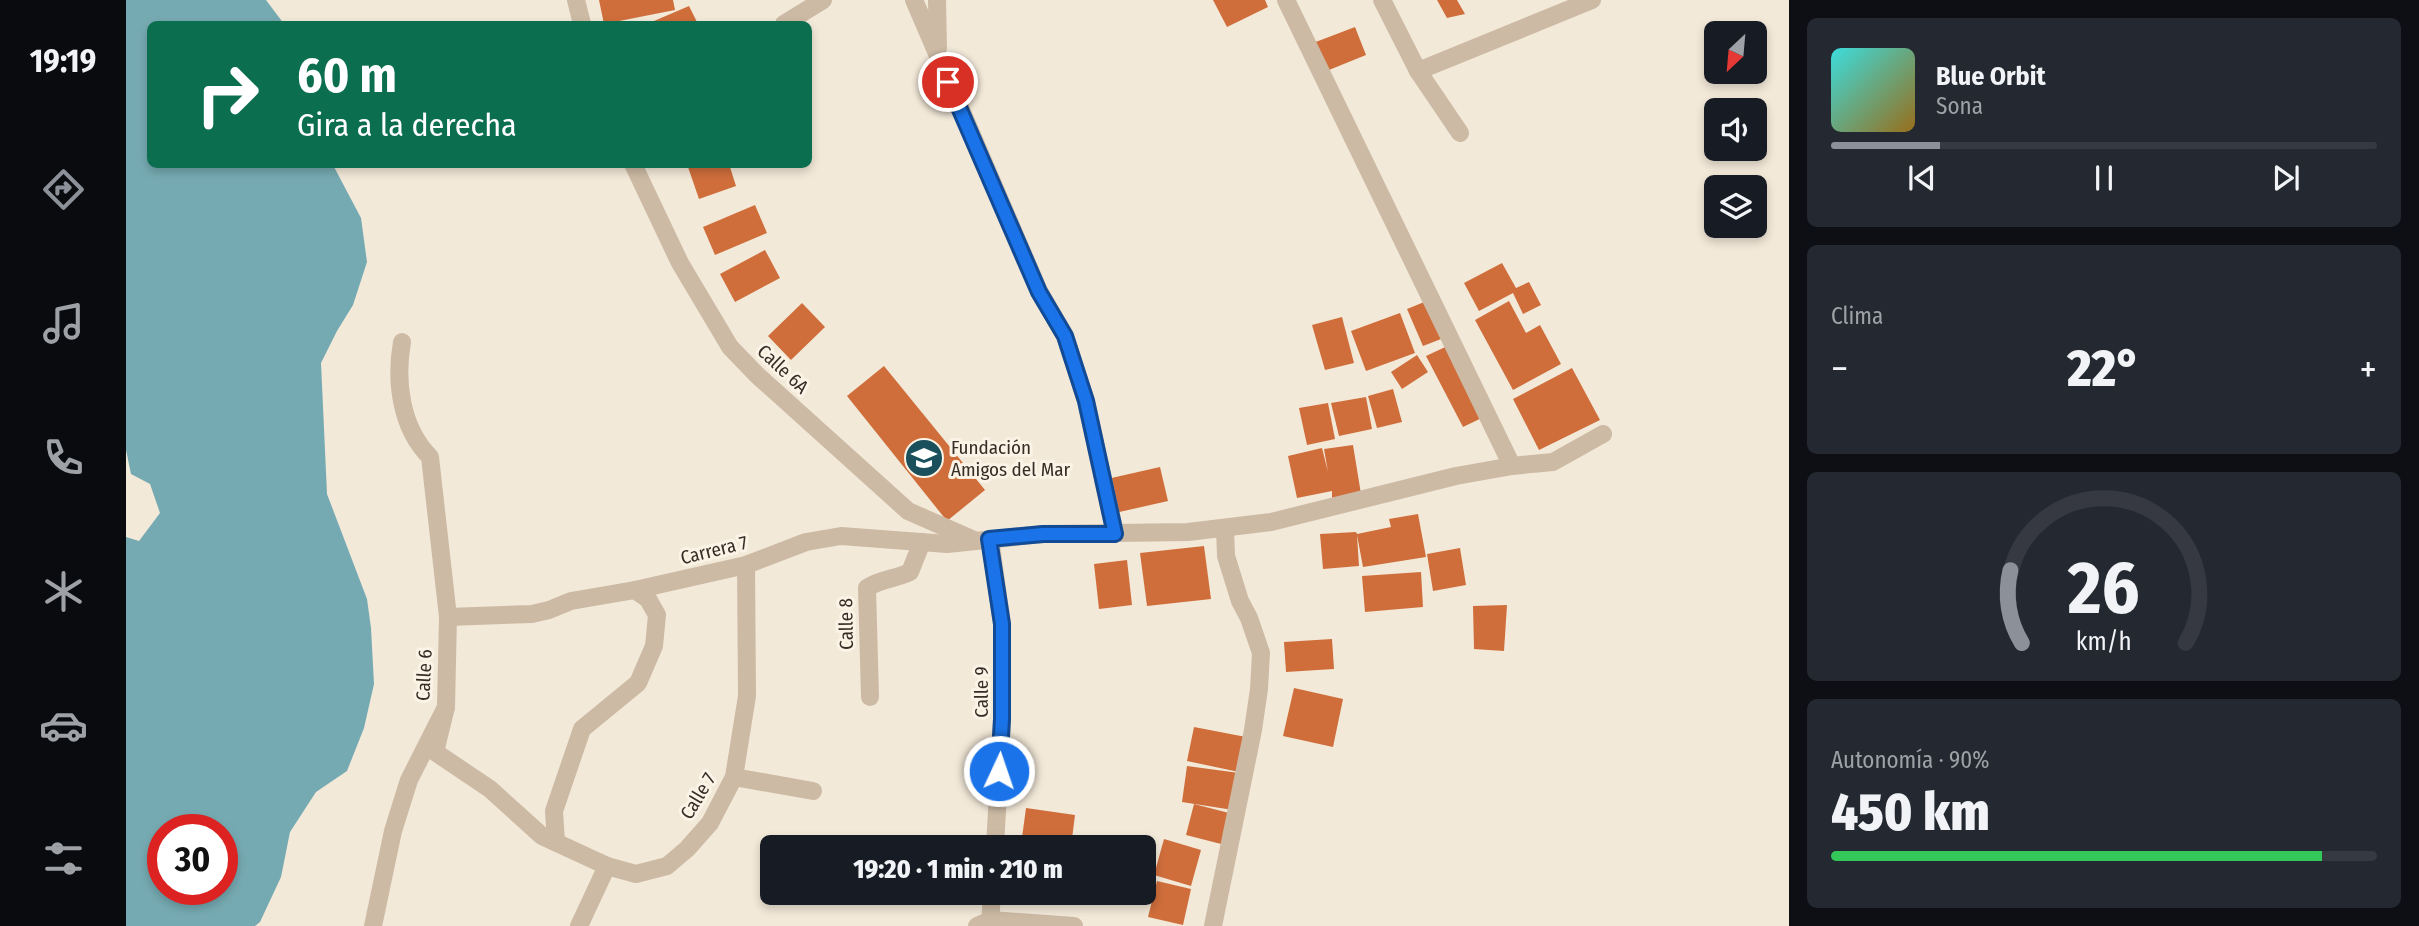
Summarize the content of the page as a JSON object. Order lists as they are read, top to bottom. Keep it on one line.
{"streets":{"street":["Calle 6A","Carrera 7","Calle 8","Calle 6","Calle 9","Calle 7"]},"crossings":[["Calle 6A","Carrera 7"],["Calle 6A","Calle 9"],["Carrera 7","Calle 8"],["Carrera 7","Calle 6"],["Carrera 7","Calle 9"],["Carrera 7","Calle 7"],["Calle 6","Calle 7"]],"places":{"school or university":["Fundación Amigos del Mar"]},"north":"bottom left","page":{"tabs":"19:19","turn":["60 m","Gira a la derecha"],"song":["Blue Orbit","Sona"],"tile":["Clima",["Autonomía · 90%","450 km"]],"heat":["−","22°","+"],"limit":"30","trip":"19:20 · 1 min · 210 m","gauge":["26","km/h"]}}
